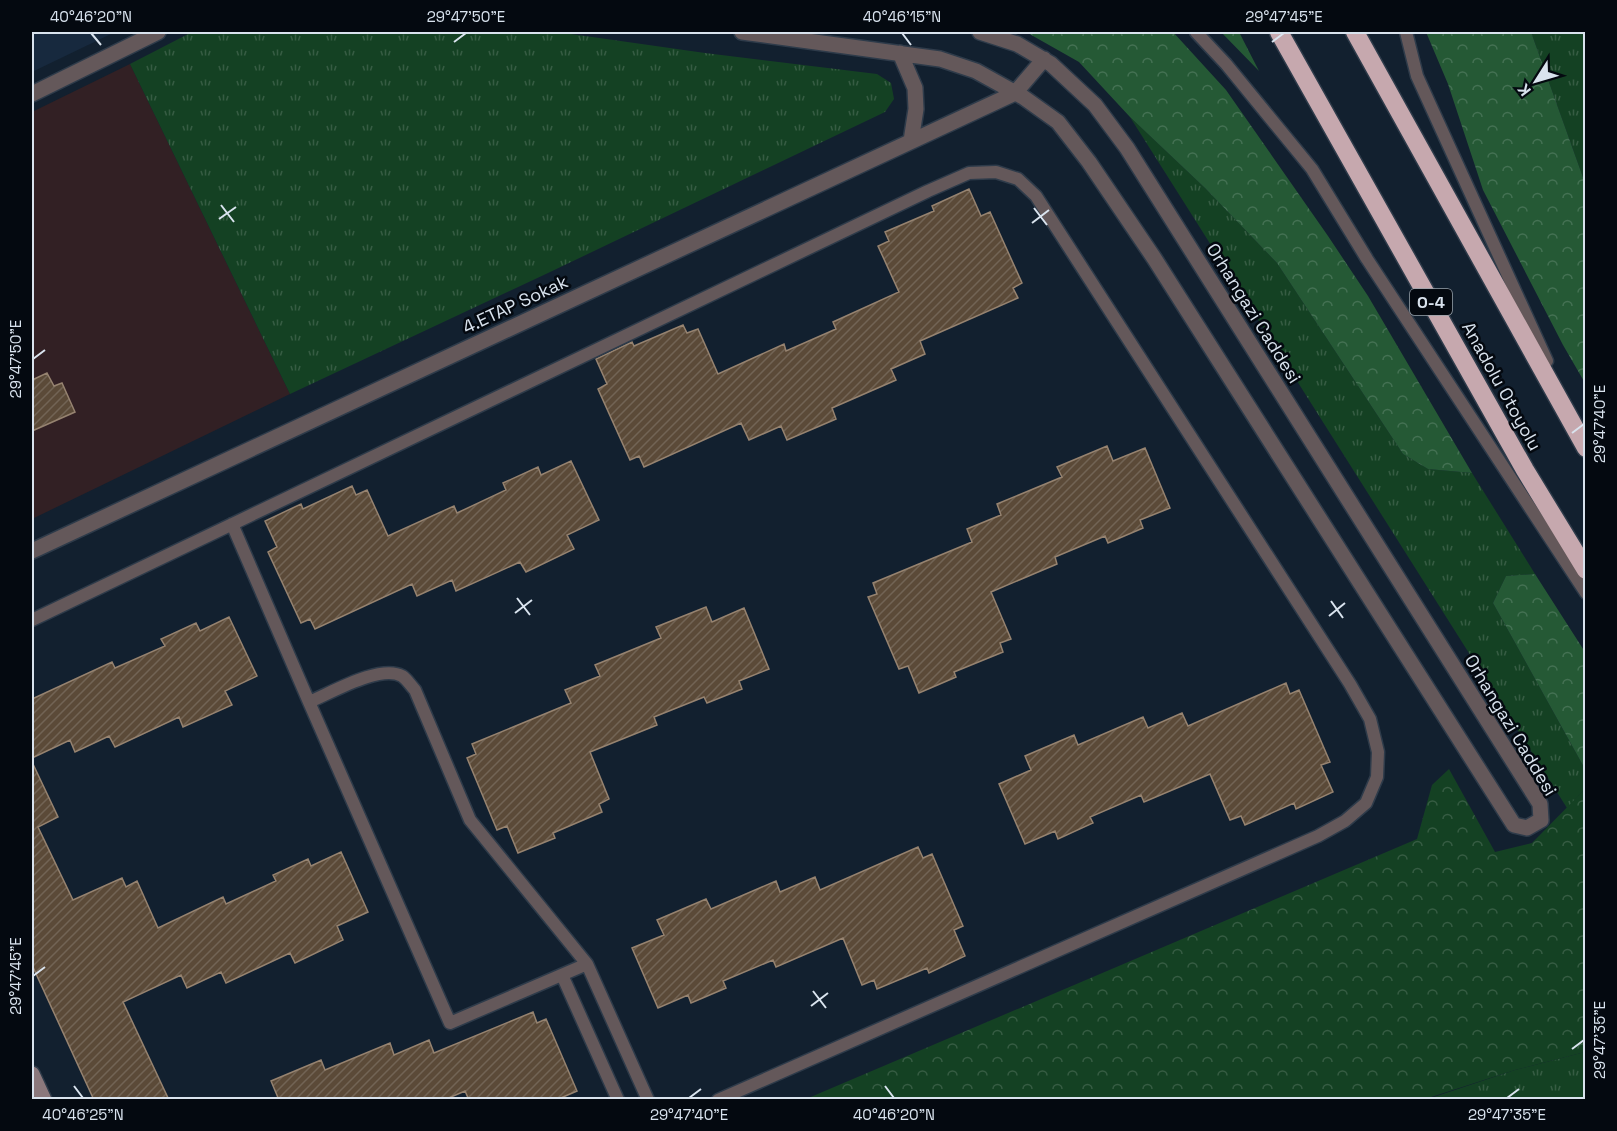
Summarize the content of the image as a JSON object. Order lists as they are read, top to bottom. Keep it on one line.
{"streets":{"highway":["O-4","Anadolu Otoyolu"],"street":["4.ETAP Sokak","Orhangazi Caddesi"]},"crossings":[["4.ETAP Sokak","Orhangazi Caddesi"]],"north":"bottom left","coordinates":["40°46'20\"N","29°47'50\"E","40°46'15\"N","29°47'45\"E","29°47'40\"E","29°47'35\"E","40°46'25\"N"]}
